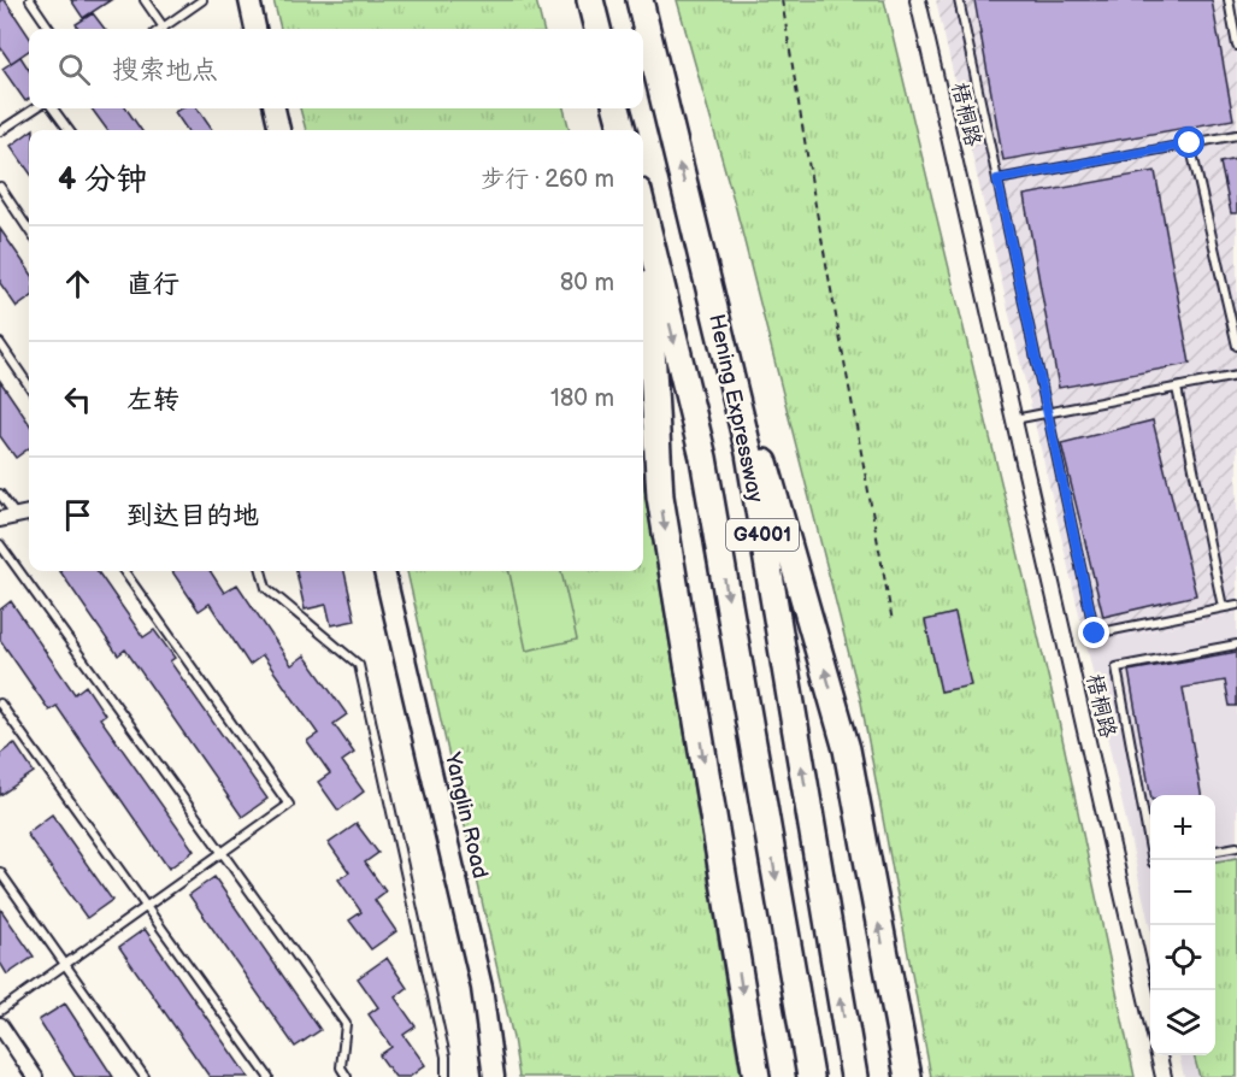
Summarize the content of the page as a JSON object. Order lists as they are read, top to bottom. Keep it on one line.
{"streets":{"highway":["Hening Expressway","G4001"],"street":["梧桐路","Yanglin Road"]},"page":{"search":"搜索地点","heading":["4 分钟","步行 · 260 m"],"list":[["直行","80 m"],["左转","180 m"],"到达目的地"],"map_buttons":["+","−"]}}
